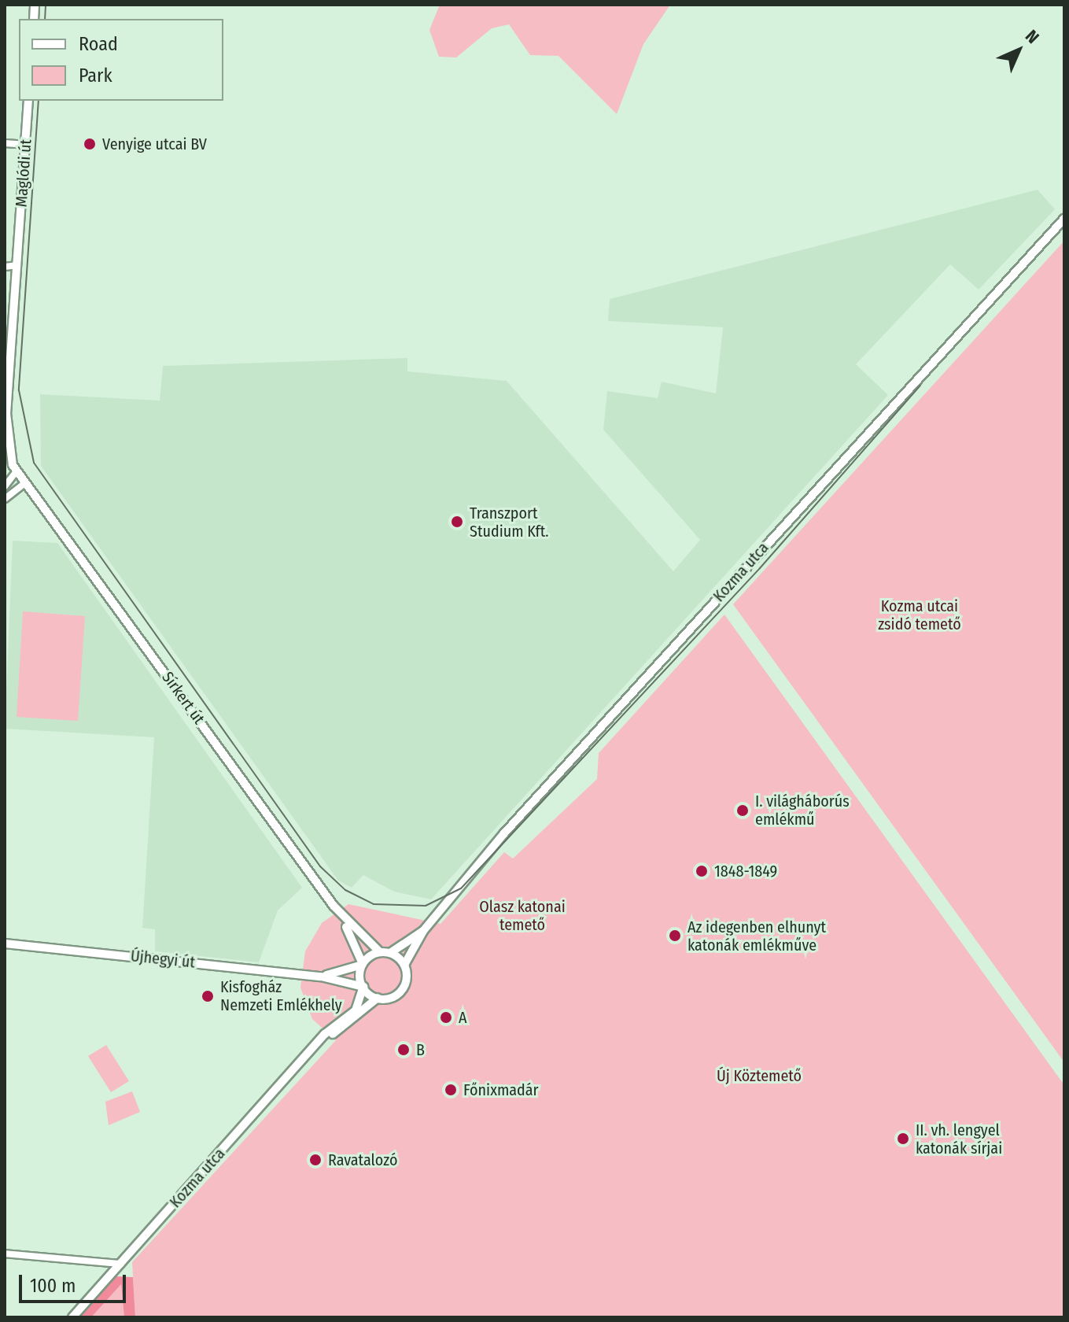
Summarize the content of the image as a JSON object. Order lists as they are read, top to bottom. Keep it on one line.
{"streets":{"street":["Maglódi út","Kozma utca","Sírkert út","Újhegyi út"]},"crossings":[["Maglódi út","Sírkert út"],["Kozma utca","Sírkert út"],["Kozma utca","Újhegyi út"],["Sírkert út","Újhegyi út"]],"parks":["Kozma utcai zsidó temető","Olasz katonai temető","Új Köztemető"],"places":["Venyige utcai BV","Transzport Studium Kft.","I. világháborús emlékmű","1848-1849","Az idegenben elhunyt katonák emlékműve","Kisfogház Nemzeti Emlékhely","A","B","Főnixmadár","II. vh. lengyel katonák sírjai","Ravatalozó"],"legend":["Road","Park"],"scale_bar":"100 m","north":"top right"}
